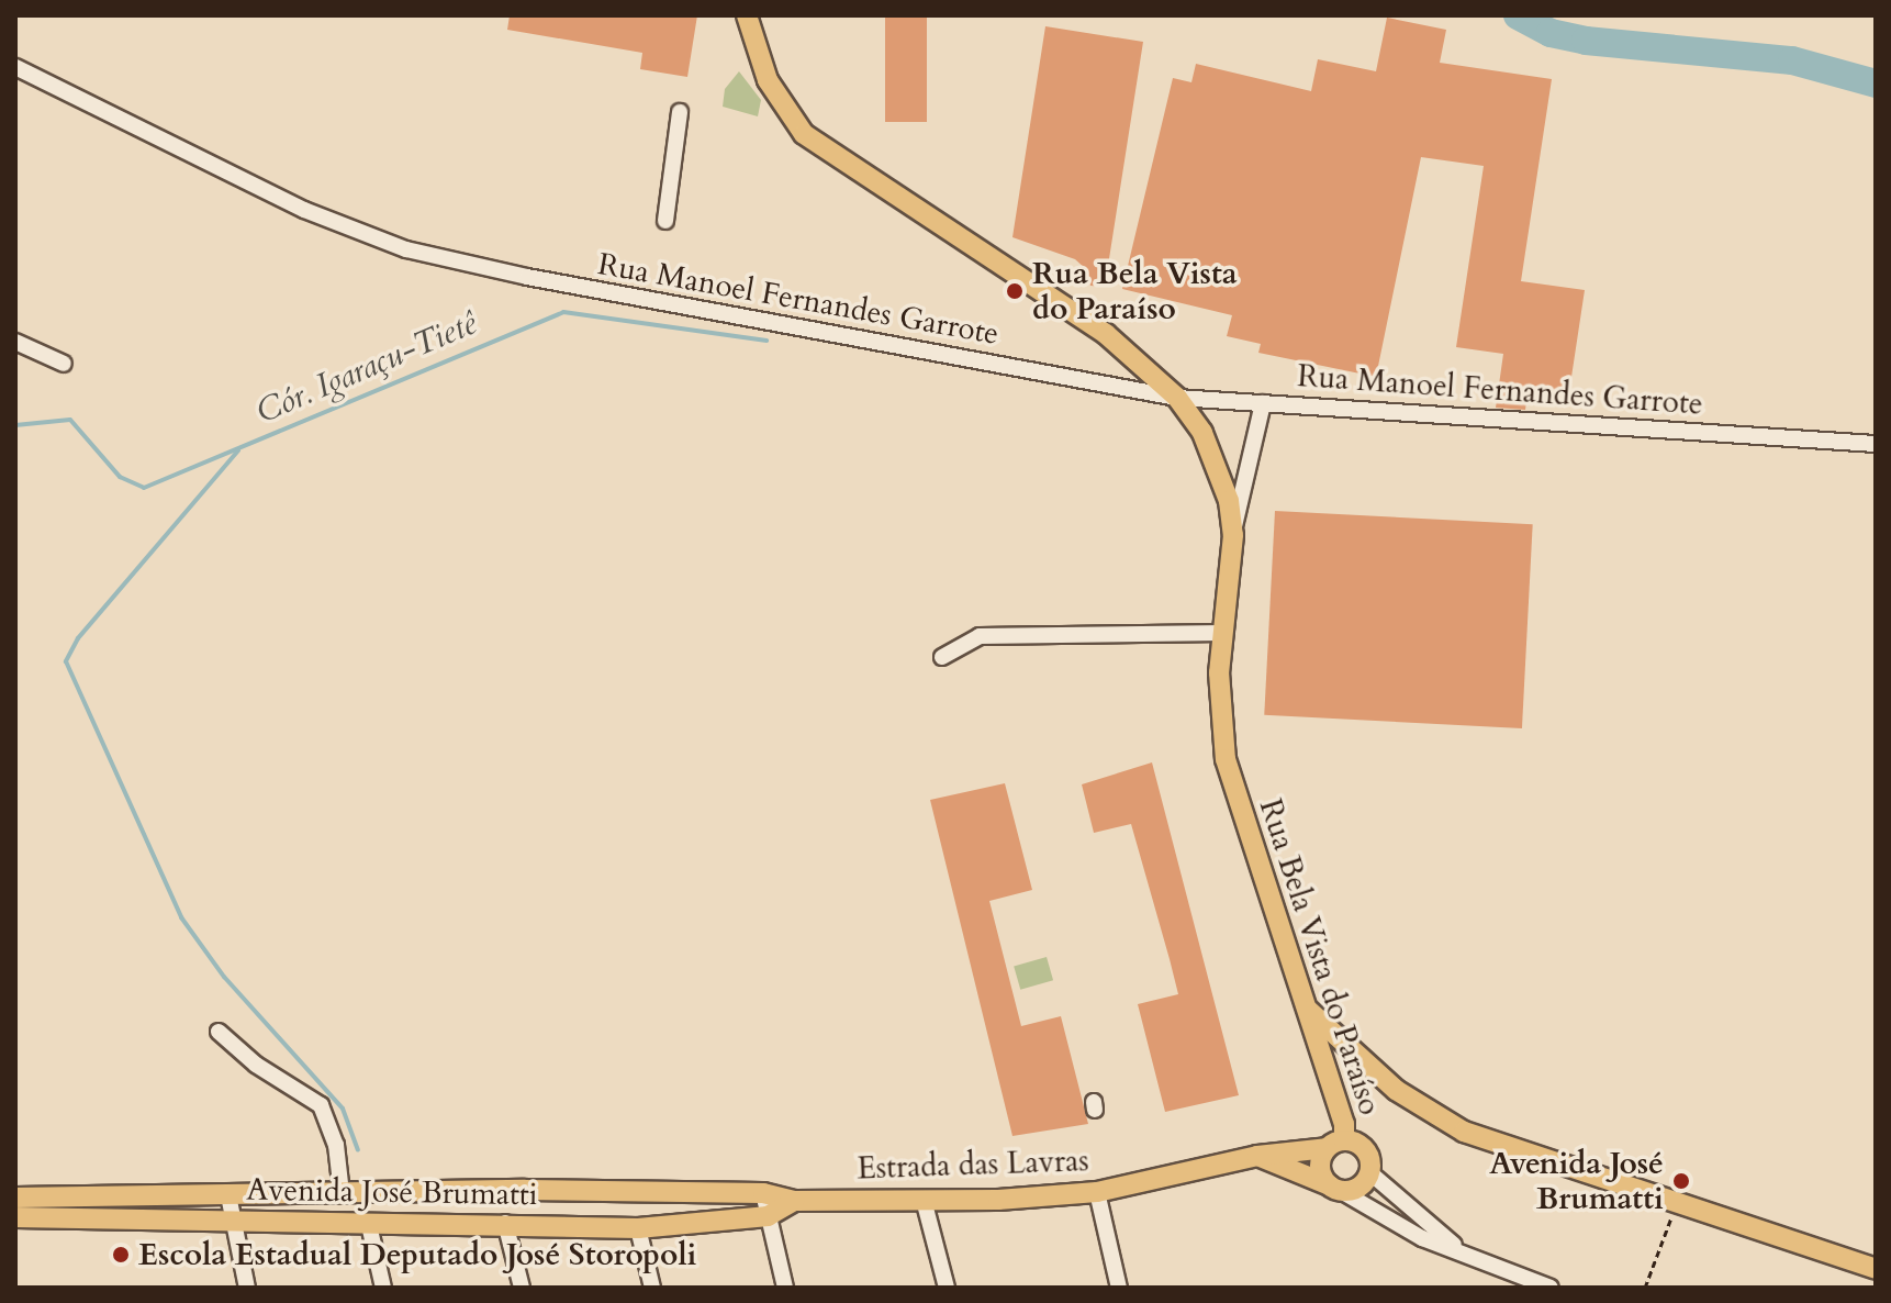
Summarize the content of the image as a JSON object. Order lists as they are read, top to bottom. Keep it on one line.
{"streets":{"main road":["Rua Bela Vista do Paraíso","Estrada das Lavras","Avenida José Brumatti"],"street":["Rua Manoel Fernandes Garrote"]},"crossings":[["Rua Manoel Fernandes Garrote","Rua Bela Vista do Paraíso"],["Rua Bela Vista do Paraíso","Estrada das Lavras"],["Estrada das Lavras","Avenida José Brumatti"]],"water":["Cór. Igaraçu-Tietê"],"places":["Rua Bela Vista do Paraíso","Avenida José Brumatti","Escola Estadual Deputado José Storopoli"]}
